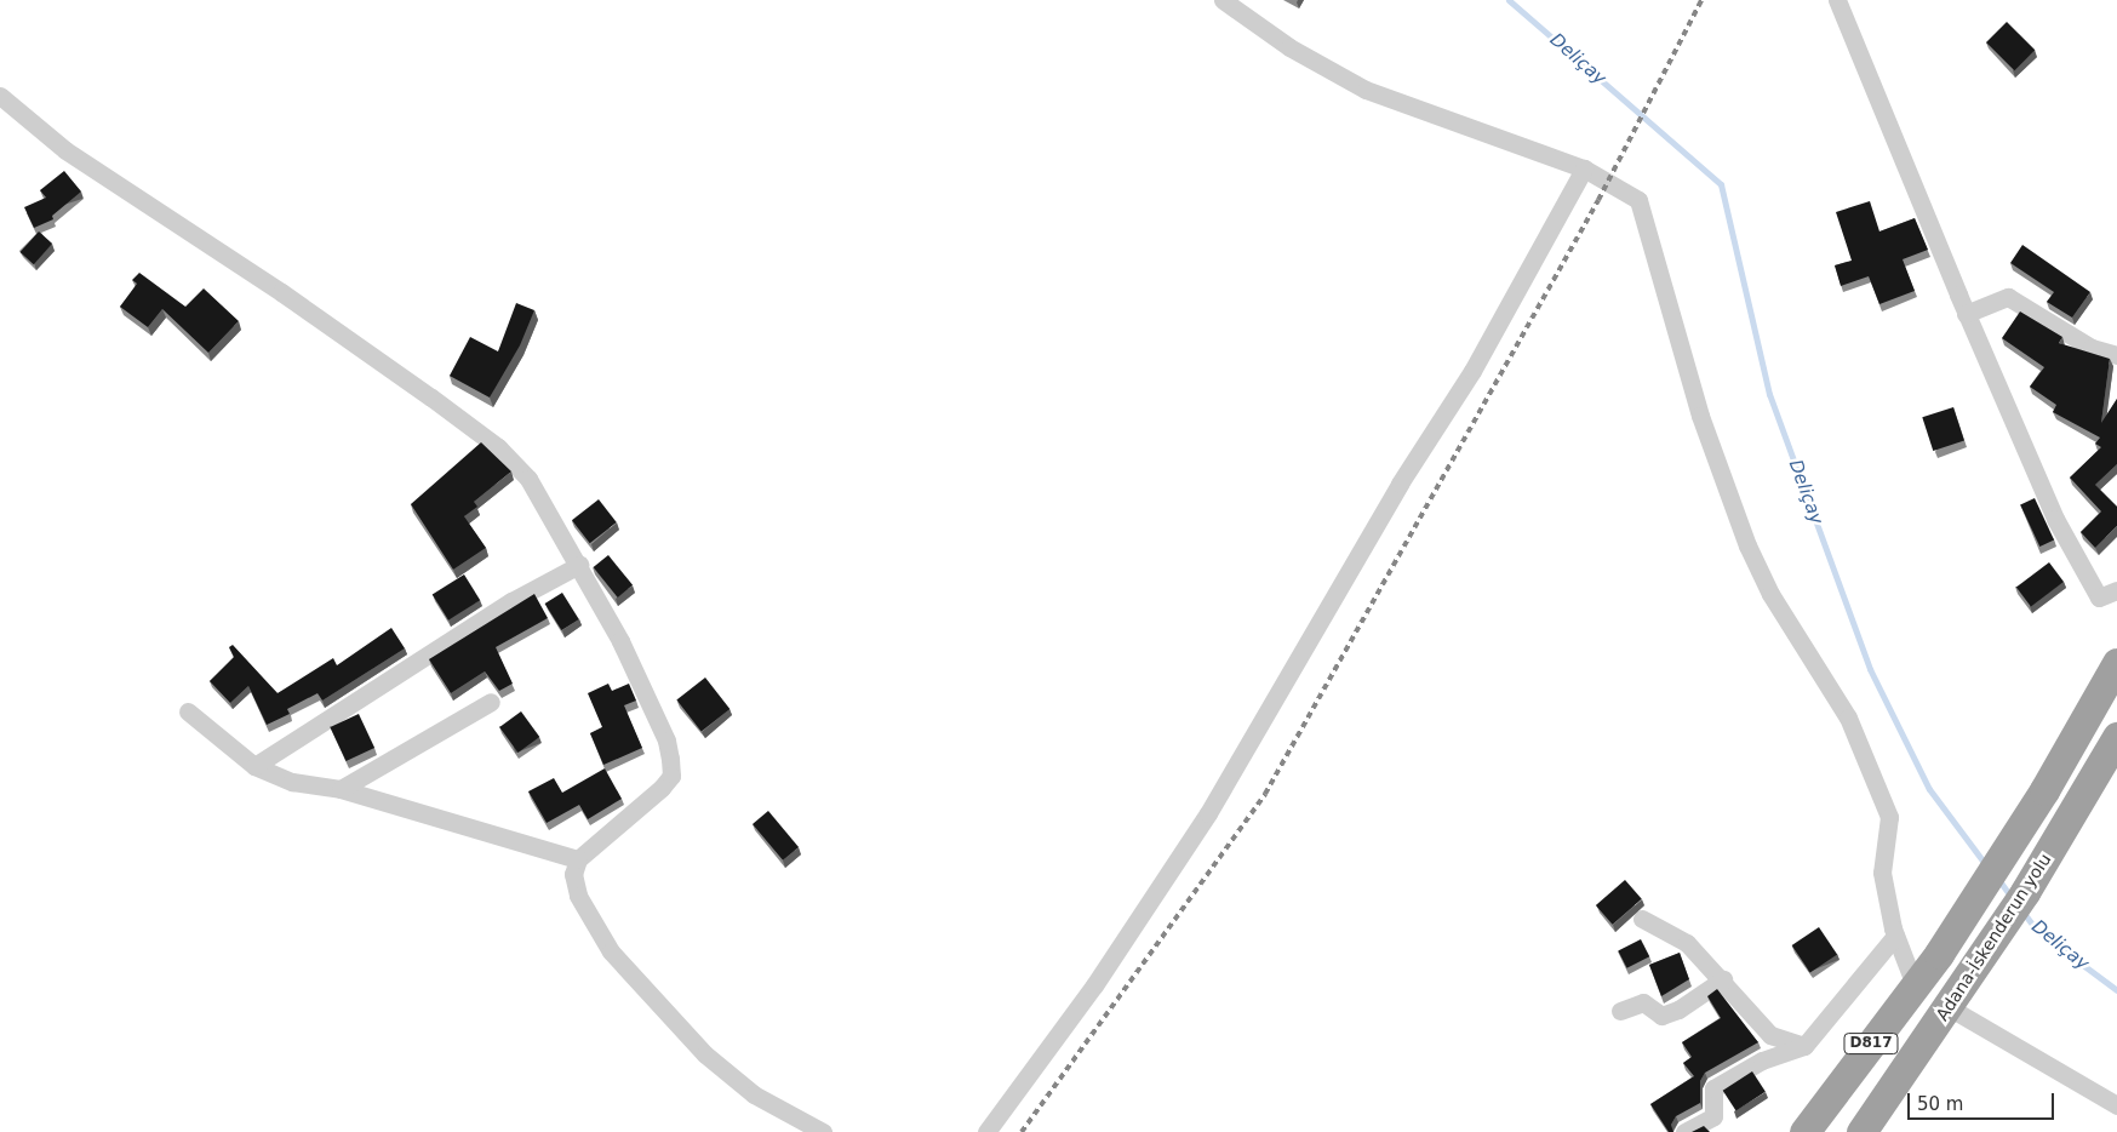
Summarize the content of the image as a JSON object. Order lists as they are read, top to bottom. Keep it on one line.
{"streets":{"highway":["Adana-İskenderun yolu","D817"]},"water":["Deliçay"],"scale_bar":"50 m"}
